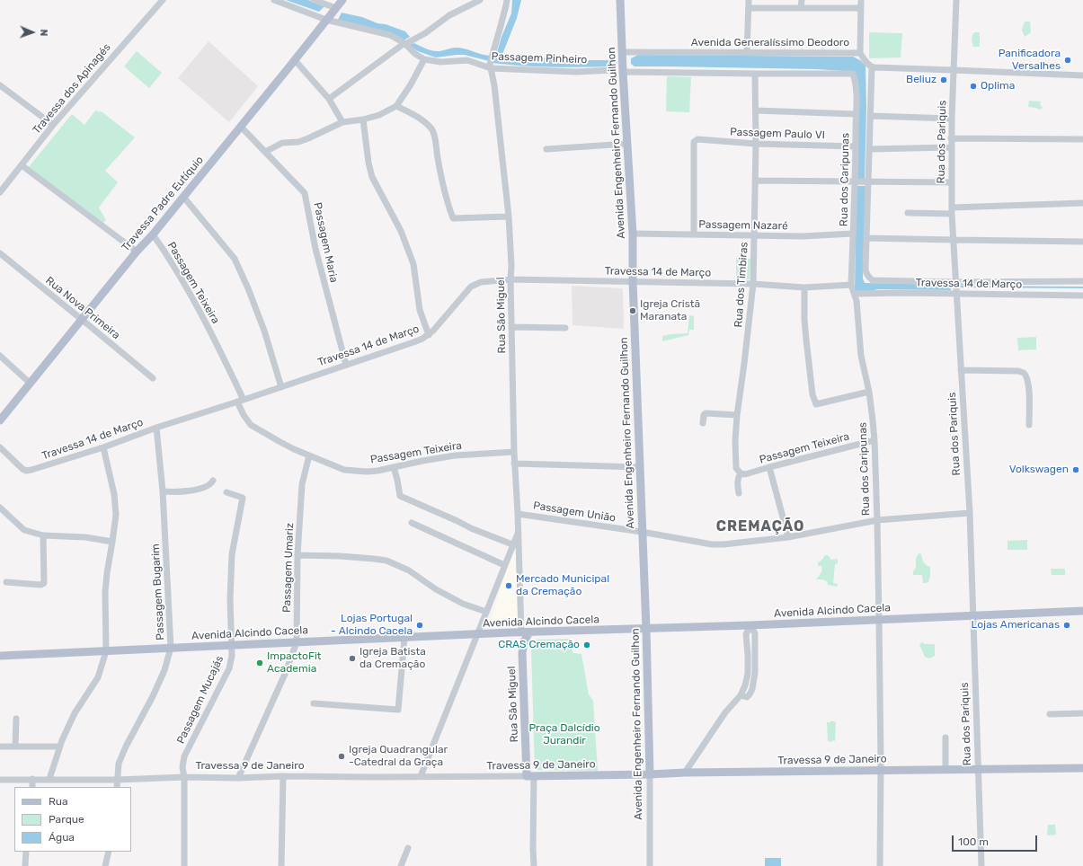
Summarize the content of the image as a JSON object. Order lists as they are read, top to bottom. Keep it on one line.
{"streets":{"main road":["Avenida Engenheiro Fernando Guilhon","Travessa Padre Eutíquio","Rua São Miguel","Avenida Alcindo Cacela","Travessa 9 de Janeiro"],"street":["Avenida Generalíssimo Deodoro","Passagem Pinheiro","Travessa dos Apinagés","Passagem Paulo VI","Rua dos Pariquis","Rua dos Caripunas","Passagem Nazaré","Passagem Maria","Travessa 14 de Março","Passagem Teixeira","Rua dos Timbiras","Rua Nova Primeira","Passagem União","Passagem Umariz","Passagem Bugarim","Passagem Mucajás"]},"crossings":[["Avenida Generalíssimo Deodoro","Avenida Engenheiro Fernando Guilhon"],["Passagem Pinheiro","Travessa Padre Eutíquio"],["Passagem Pinheiro","Rua São Miguel"],["Passagem Paulo VI","Rua dos Caripunas"],["Passagem Paulo VI","Passagem Nazaré"],["Passagem Paulo VI","Rua dos Timbiras"],["Rua dos Pariquis","Travessa 14 de Março"],["Rua dos Pariquis","Passagem União"],["Rua dos Pariquis","Avenida Alcindo Cacela"],["Rua dos Pariquis","Travessa 9 de Janeiro"],["Avenida Engenheiro Fernando Guilhon","Passagem Nazaré"],["Avenida Engenheiro Fernando Guilhon","Travessa 14 de Março"],["Avenida Engenheiro Fernando Guilhon","Passagem União"],["Avenida Engenheiro Fernando Guilhon","Avenida Alcindo Cacela"],["Avenida Engenheiro Fernando Guilhon","Travessa 9 de Janeiro"],["Rua dos Caripunas","Passagem Nazaré"],["Rua dos Caripunas","Travessa 14 de Março"],["Rua dos Caripunas","Passagem Teixeira"],["Rua dos Caripunas","Rua dos Timbiras"],["Rua dos Caripunas","Passagem União"],["Rua dos Caripunas","Avenida Alcindo Cacela"],["Rua dos Caripunas","Travessa 9 de Janeiro"],["Travessa Padre Eutíquio","Passagem Maria"],["Travessa Padre Eutíquio","Passagem Teixeira"],["Travessa Padre Eutíquio","Rua Nova Primeira"],["Passagem Nazaré","Rua dos Timbiras"],["Passagem Maria","Travessa 14 de Março"],["Travessa 14 de Março","Passagem Teixeira"],["Travessa 14 de Março","Rua dos Timbiras"],["Travessa 14 de Março","Rua São Miguel"],["Travessa 14 de Março","Passagem Bugarim"],["Passagem Teixeira","Rua dos Timbiras"],["Passagem Teixeira","Rua São Miguel"],["Passagem Teixeira","Passagem Umariz"],["Rua São Miguel","Passagem União"],["Rua São Miguel","Avenida Alcindo Cacela"],["Rua São Miguel","Travessa 9 de Janeiro"],["Passagem Umariz","Avenida Alcindo Cacela"],["Passagem Umariz","Travessa 9 de Janeiro"],["Passagem Bugarim","Avenida Alcindo Cacela"],["Passagem Bugarim","Travessa 9 de Janeiro"],["Avenida Alcindo Cacela","Passagem Mucajás"],["Passagem Mucajás","Travessa 9 de Janeiro"]],"districts":["CREMAÇÃO"],"parks":["Praça Dalcídio Jurandir"],"places":["Panificadora Versalhes","Beliuz","Oplima","Igreja Cristã Maranata","Volkswagen","Mercado Municipal da Cremação","Lojas Portugal - Alcindo Cacela","Lojas Americanas","CRAS Cremação","Igreja Batista da Cremação","ImpactoFit Academia","Igreja Quadrangular -Catedral da Graça"],"legend":["Rua","Parque","Água"],"scale_bar":"100 m","north":"right"}
